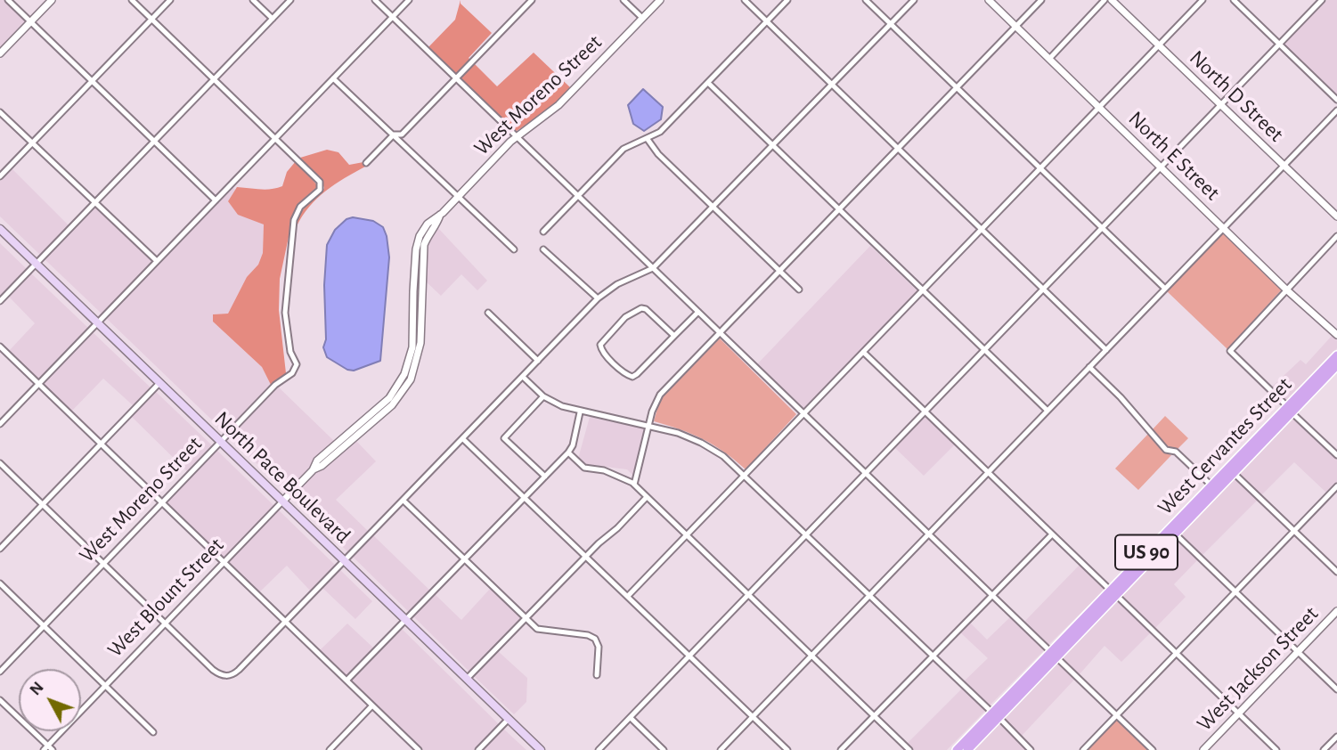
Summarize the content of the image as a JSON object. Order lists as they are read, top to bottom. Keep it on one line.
{"streets":{"main road":["West Cervantes Street","North Pace Boulevard","US 90"],"street":["West Moreno Street","North D Street","North E Street","West Blount Street","West Jackson Street"]},"crossings":[["West Moreno Street","North Pace Boulevard"],["West Moreno Street","West Blount Street"],["North Pace Boulevard","West Blount Street"]],"north":"top left"}
